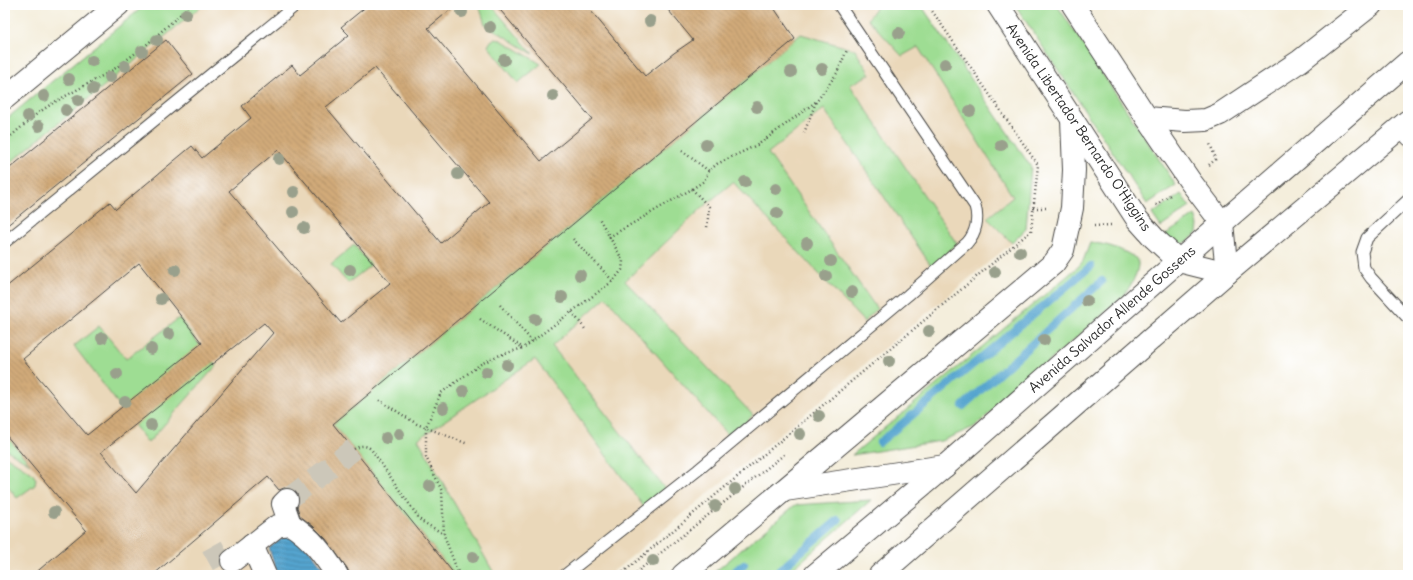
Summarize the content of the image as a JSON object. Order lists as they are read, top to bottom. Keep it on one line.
{"streets":{"main road":["Avenida Libertador Bernardo O'Higgins","Avenida Salvador Allende Gossens"]},"crossings":[["Avenida Libertador Bernardo O'Higgins","Avenida Salvador Allende Gossens"]]}
